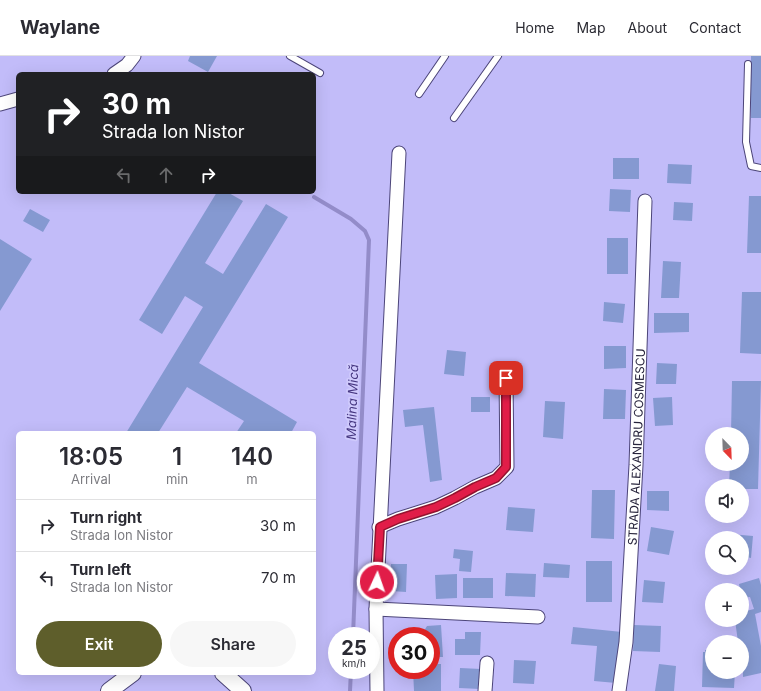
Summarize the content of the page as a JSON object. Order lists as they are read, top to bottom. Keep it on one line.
{"streets":{"street":["STRADA ALEXANDRU COSMESCU"]},"water":["Malina Mică"],"north":"bottom right","page":{"header":"Waylane","nav":["Home","Map","About","Contact"],"turn":["30 m","Strada Ion Nistor"],"map_buttons":["+","−"],"eta":["18:05","Arrival","1","min","140","m"],"list":[{"name":"Turn right","note":"Strada Ion Nistor","value":"30 m"},{"name":"Turn left","note":"Strada Ion Nistor","value":"70 m"}],"buttons":["Exit","Share"],"speed":"25 km/h","limit":"30"}}
